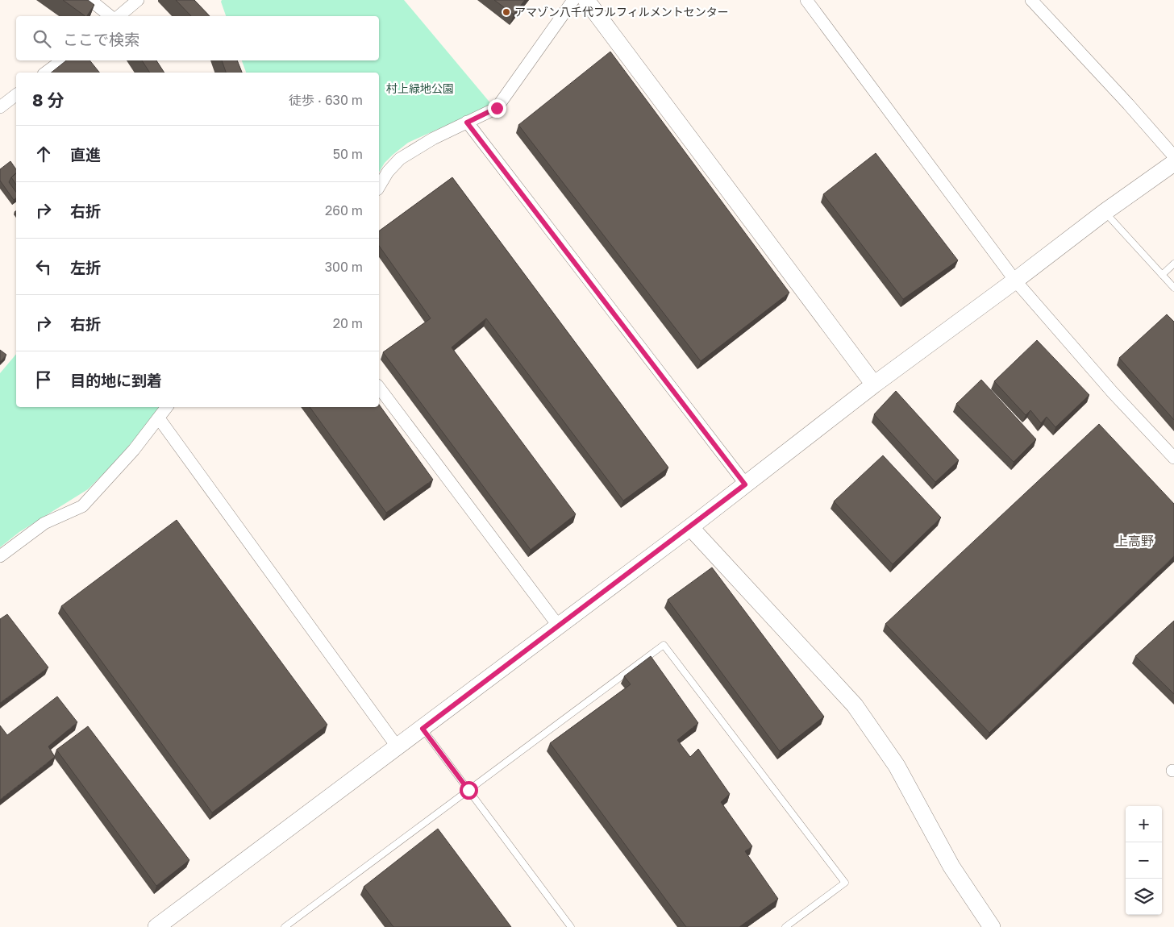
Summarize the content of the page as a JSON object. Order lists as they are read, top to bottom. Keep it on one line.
{"districts":["上高野"],"parks":["村上緑地公園"],"places":["アマゾン八千代フルフィルメントセンター"],"page":{"search":"ここで検索","heading":["8 分","徒歩 · 630 m"],"list":[["直進","50 m"],["右折","260 m"],["左折","300 m"],["右折","20 m"],"目的地に到着"],"map_buttons":["+","−"]}}
